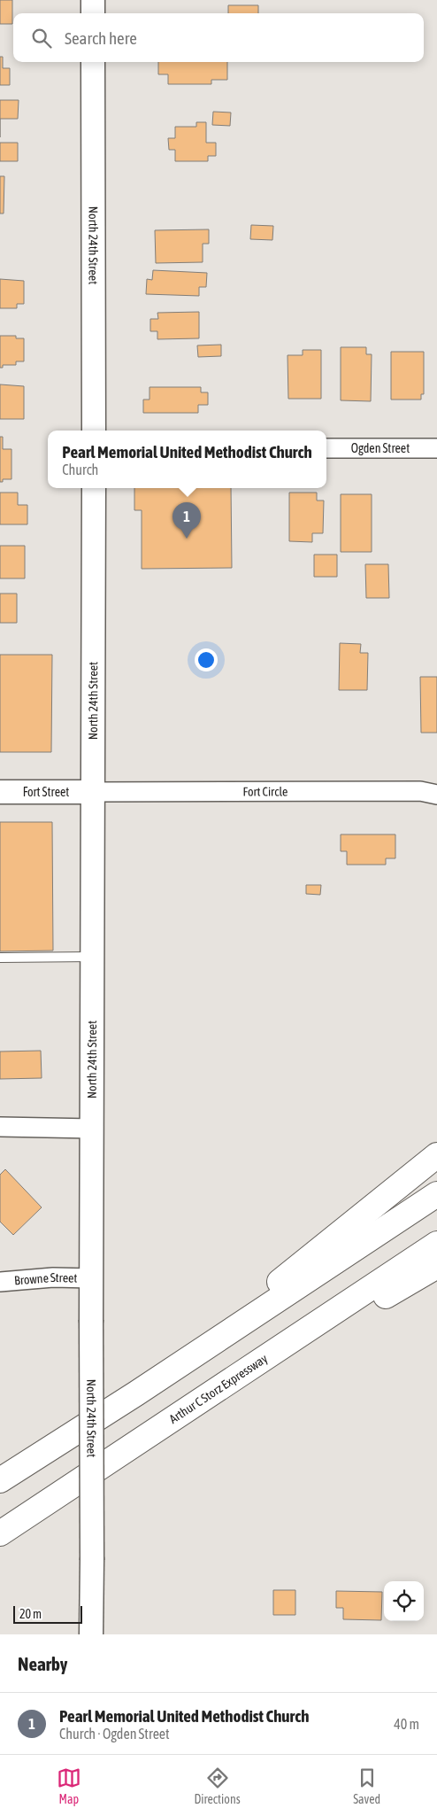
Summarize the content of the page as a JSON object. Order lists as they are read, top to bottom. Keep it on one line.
{"streets":{"highway":["Arthur C Storz Expressway"],"street":["North 24th Street","Ogden Street","Fort Street","Fort Circle","Browne Street"]},"crossings":[["North 24th Street","Fort Street"],["North 24th Street","Fort Circle"],["North 24th Street","Browne Street"],["Fort Street","Fort Circle"]],"scale_bar":"20 m","page":{"search":"Search here","popup":["Pearl Memorial United Methodist Church","Church"],"pins":"1","scale":"20 m","heading":"Nearby","list":[{"mark":"1","name":"Pearl Memorial United Methodist Church","note":"Church · Ogden Street","value":"40 m"}],"nav":["Map","Directions","Saved"]}}
